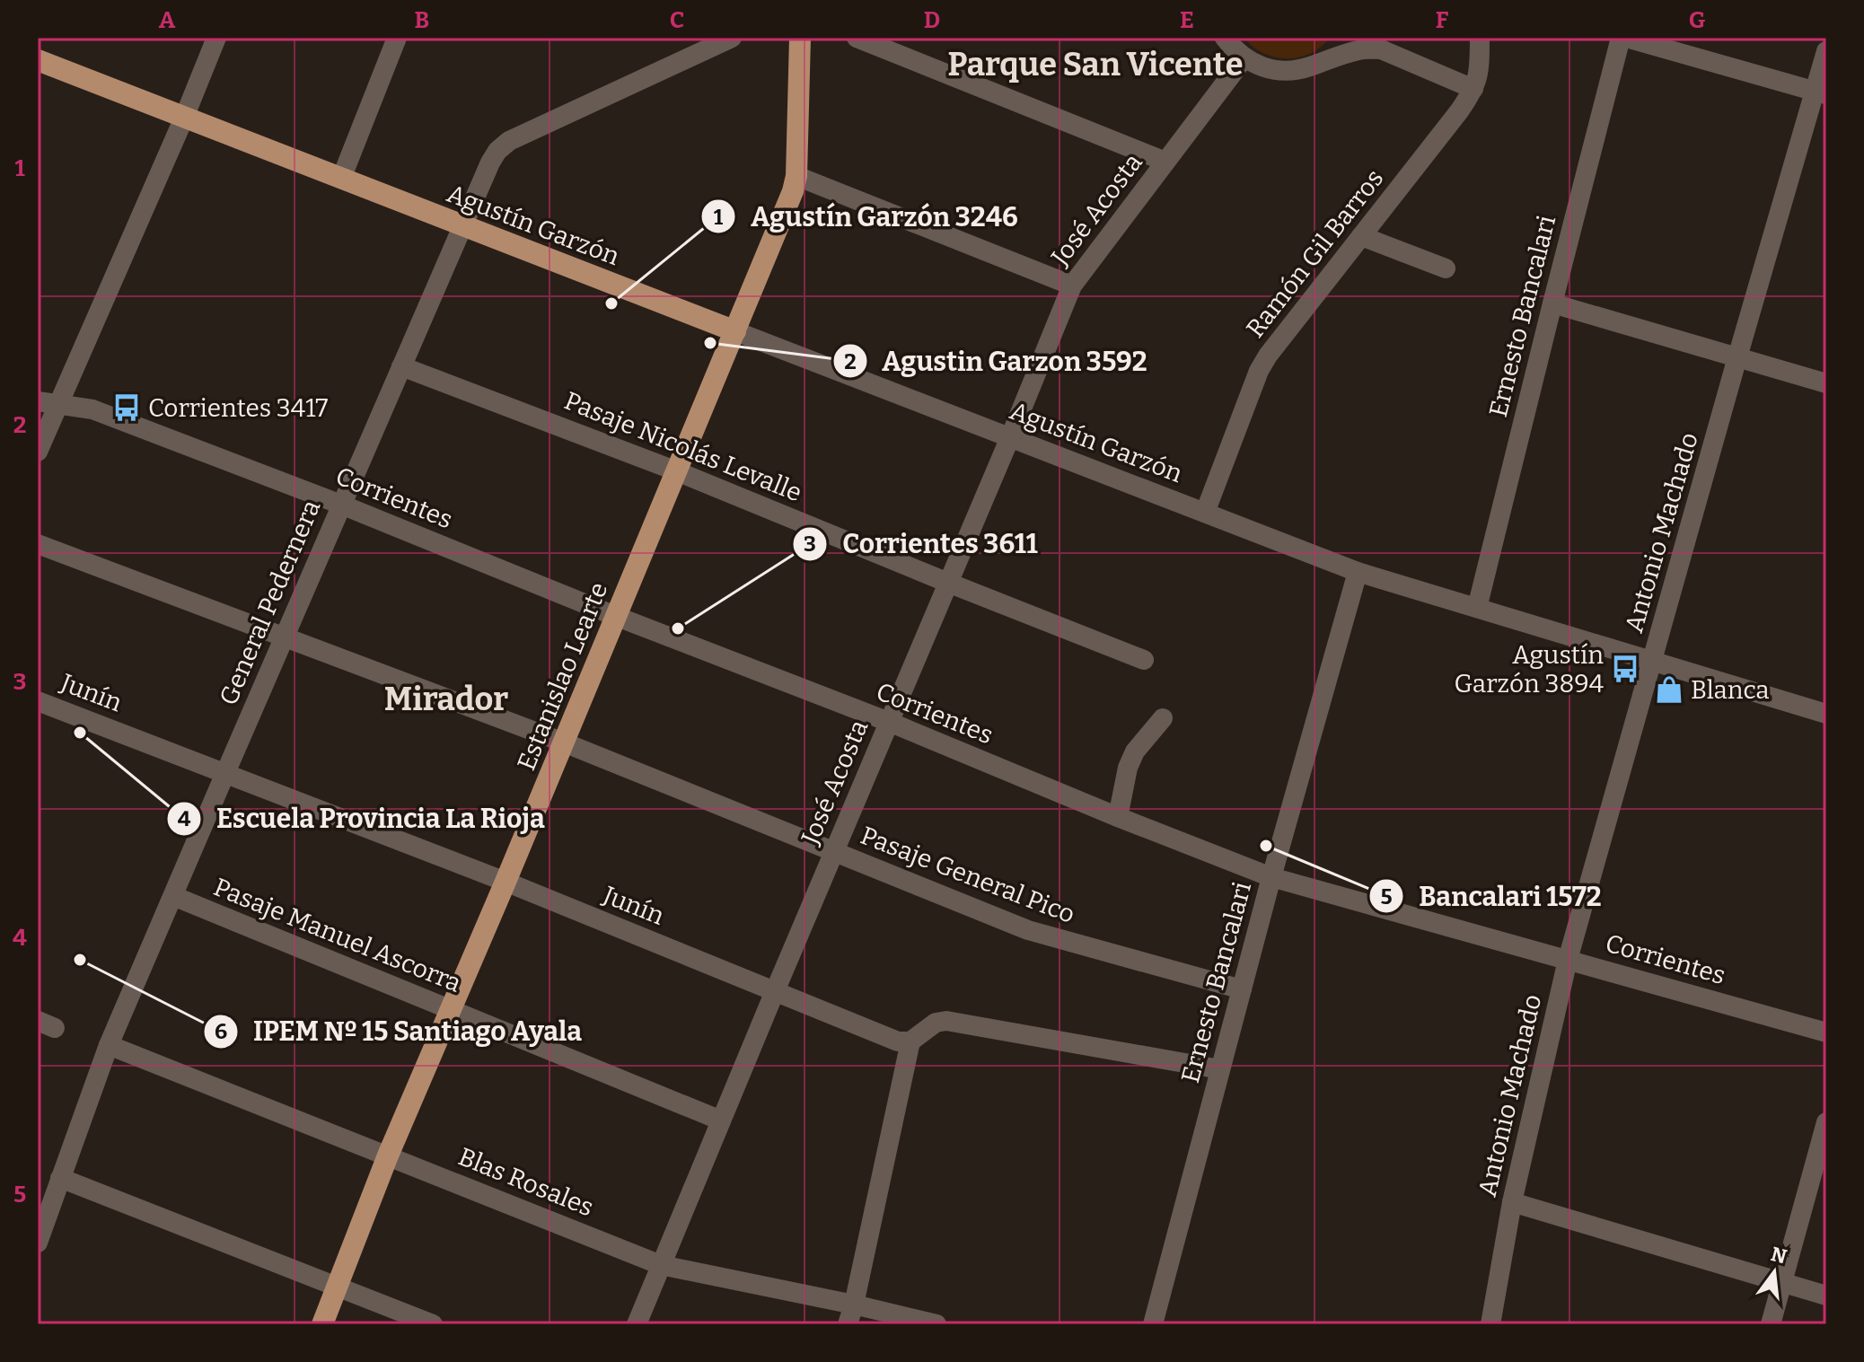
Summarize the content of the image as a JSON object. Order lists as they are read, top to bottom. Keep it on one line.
{"streets":{"main road":["Agustín Garzón","Estanislao Learte"],"street":["José Acosta","Ramón Gil Barros","Ernesto Bancalari","Pasaje Nicolás Levalle","Corrientes","Antonio Machado","General Pedernera","Junín","Pasaje General Pico","Pasaje Manuel Ascorra","Blas Rosales"]},"crossings":[["José Acosta","Agustín Garzón"],["José Acosta","Pasaje Nicolás Levalle"],["José Acosta","Corrientes"],["José Acosta","Junín"],["José Acosta","Pasaje General Pico"],["José Acosta","Pasaje Manuel Ascorra"],["José Acosta","Blas Rosales"],["Agustín Garzón","Ramón Gil Barros"],["Agustín Garzón","Ernesto Bancalari"],["Agustín Garzón","Antonio Machado"],["Agustín Garzón","General Pedernera"],["Agustín Garzón","Estanislao Learte"],["Ernesto Bancalari","Corrientes"],["Ernesto Bancalari","Pasaje General Pico"],["Pasaje Nicolás Levalle","General Pedernera"],["Pasaje Nicolás Levalle","Estanislao Learte"],["Corrientes","Antonio Machado"],["Corrientes","General Pedernera"],["Corrientes","Estanislao Learte"],["General Pedernera","Junín"],["General Pedernera","Pasaje General Pico"],["General Pedernera","Pasaje Manuel Ascorra"],["General Pedernera","Blas Rosales"],["Estanislao Learte","Junín"],["Estanislao Learte","Pasaje General Pico"],["Estanislao Learte","Pasaje Manuel Ascorra"],["Estanislao Learte","Blas Rosales"]],"districts":["Parque San Vicente","Mirador"],"places":{"other":["Agustín Garzón 3246","Agustin Garzon 3592","Corrientes 3611","Escuela Provincia La Rioja","Bancalari 1572","IPEM Nº 15 Santiago Ayala"],"bus stop":["Corrientes 3417","Agustín Garzón 3894"],"shop":["Blanca"]},"north":"top","grid":{"columns":["A","B","C","D","E","F","G"],"rows":["1","2","3","4","5"]}}
